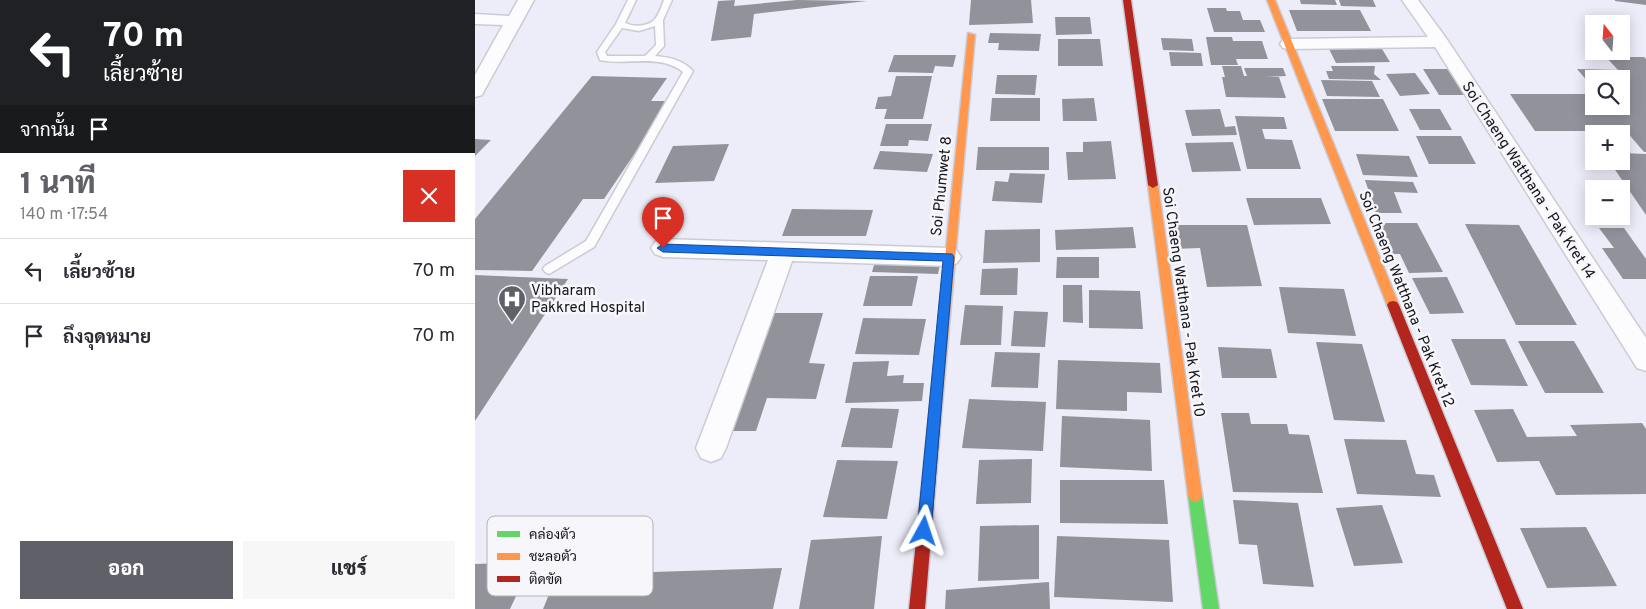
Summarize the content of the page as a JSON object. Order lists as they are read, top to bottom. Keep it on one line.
{"streets":{"street":["Soi Chaeng Watthana - Pak Kret 14","Soi Phumwet 8","Soi Chaeng Watthana - Pak Kret 12","Soi Chaeng Watthana - Pak Kret 10"]},"places":{"hospital":["Vibharam Pakkred Hospital"]},"legend":["คล่องตัว","ชะลอตัว","ติดขัด"],"north":"top","page":{"turn":["70 m","เลี้ยวซ้าย"],"map_buttons":["+","−"],"then":"จากนั้น","heading":["1 นาที","140 m · 17:54"],"list":[{"name":"เลี้ยวซ้าย","value":"70 m"},{"name":"ถึงจุดหมาย","value":"70 m"}],"buttons":["ออก","แชร์"]}}
